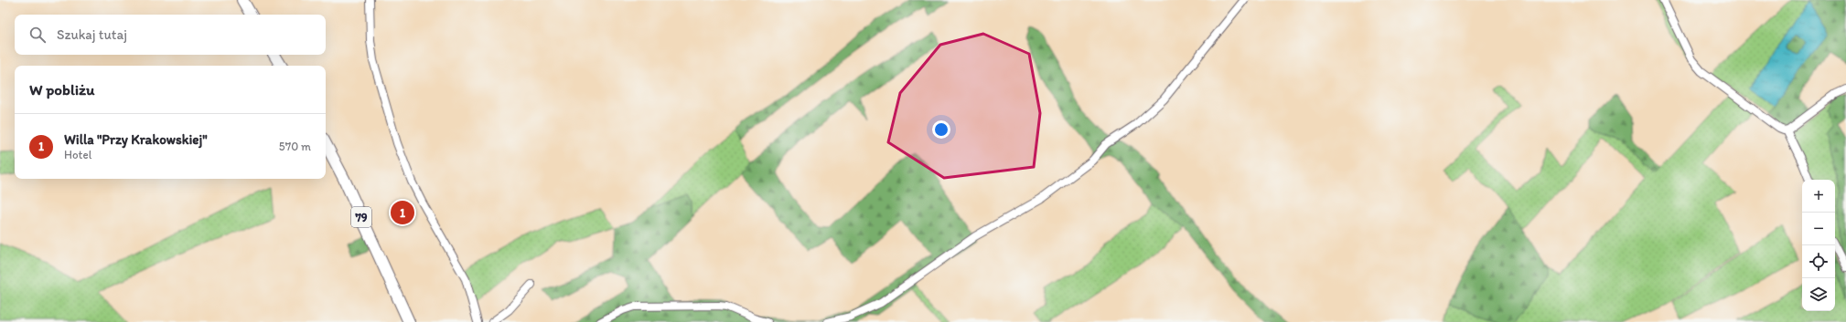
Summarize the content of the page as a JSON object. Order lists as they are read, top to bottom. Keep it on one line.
{"streets":{"main road":["79"]},"page":{"search":"Szukaj tutaj","heading":"W pobliżu","list":[{"mark":"1","name":"Willa \"Przy Krakowskiej\"","note":"Hotel","value":"570 m"}],"map_buttons":["+","−"],"pins":"1"}}
